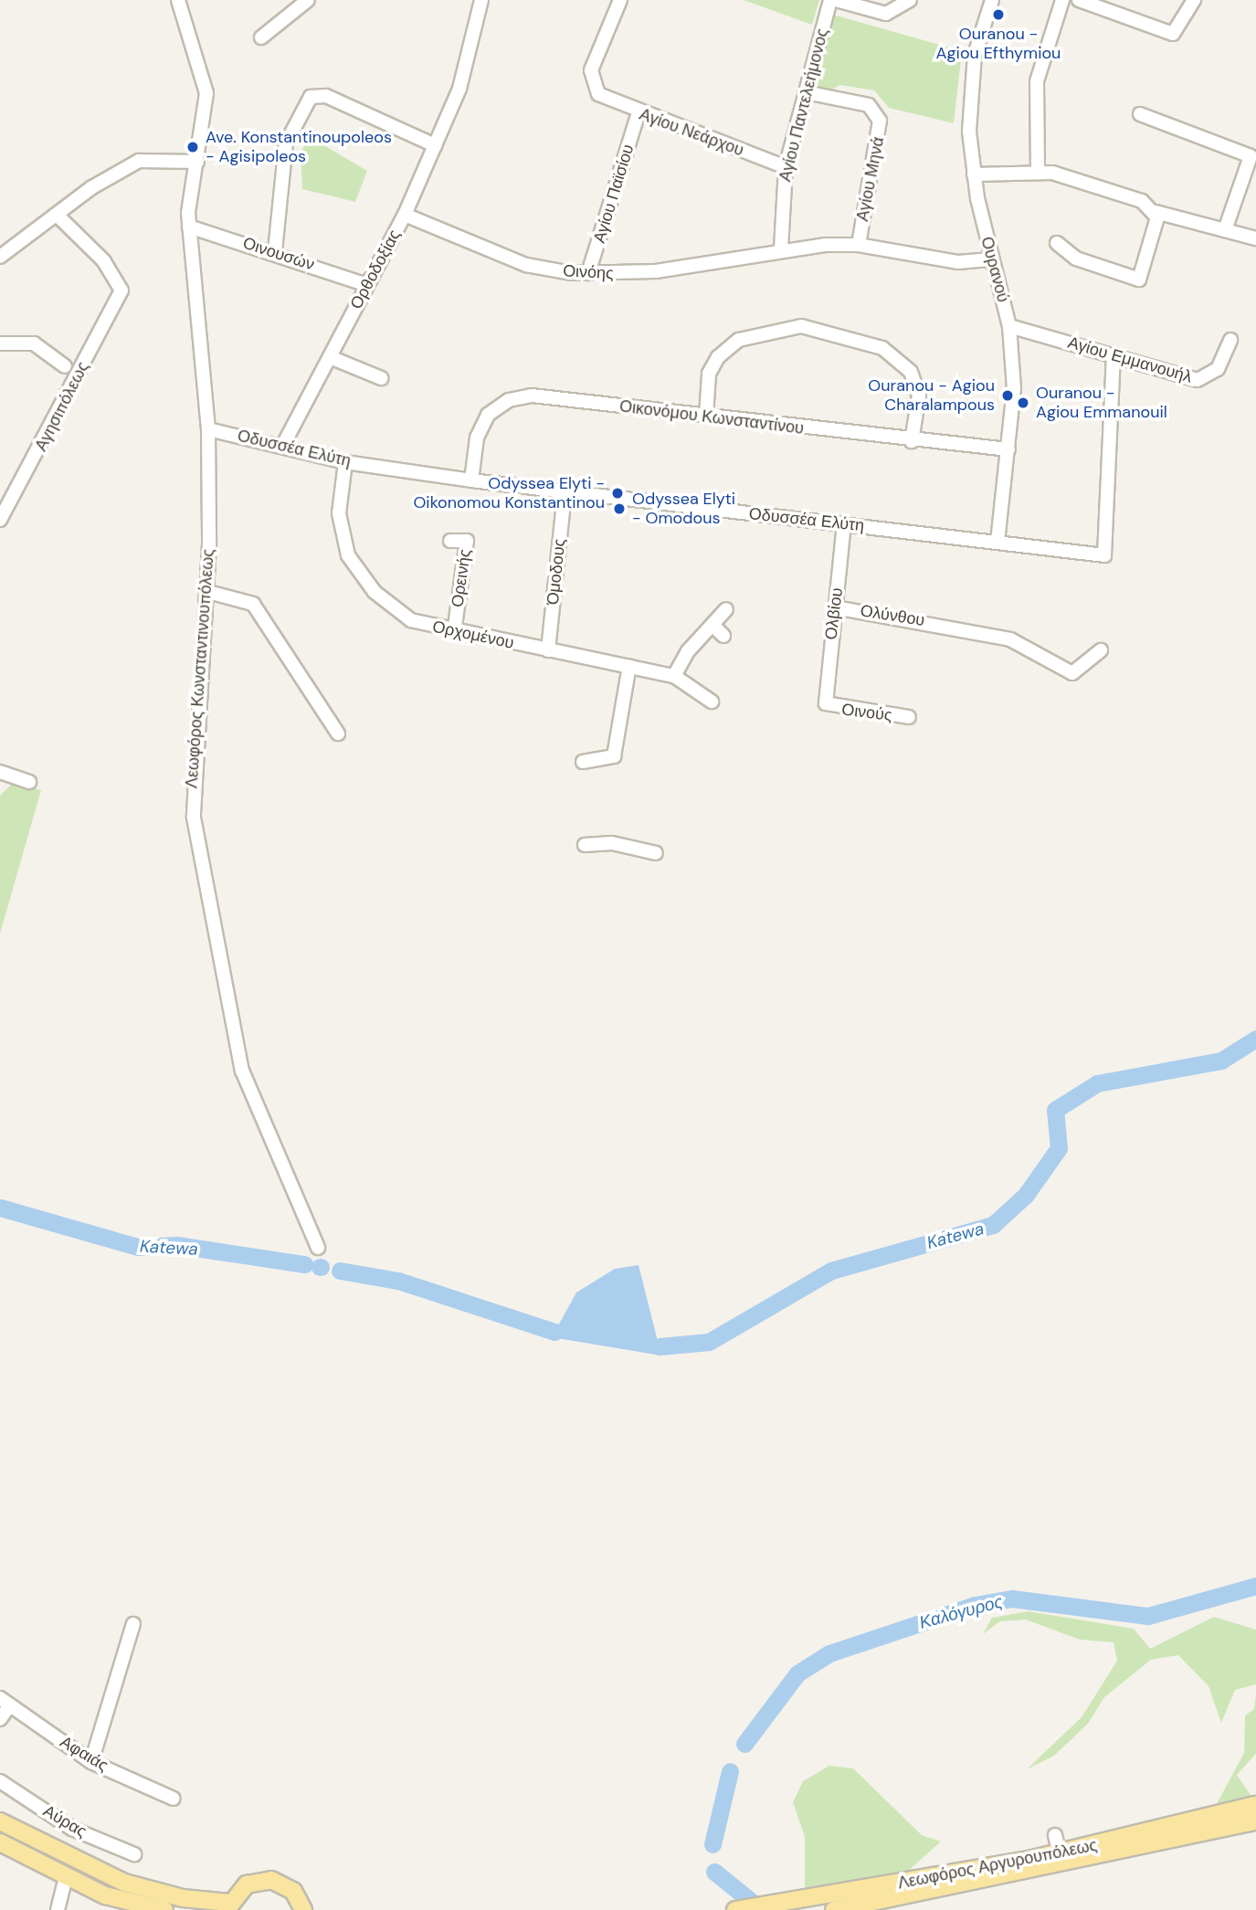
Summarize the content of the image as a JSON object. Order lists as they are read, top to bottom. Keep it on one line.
{"streets":{"main road":["Λεωφόρος Αργυρουπόλεως"],"street":["Αγίου Παντελεήμονος","Αγίου Νεάρχου","Αγίου Μηνά","Αγίου Παϊσίου","Οινουσών","Ορθοδοξίας","Ουρανού","Οινόης","Αγίου Εμμανουήλ","Αγησιπόλεως","Οικονόμου Κωνσταντίνου","Οδυσσέα Ελύτη","Όμοδους","Ορεινής","Ολβίου","Ολύνθου","Ορχομένου","Λεωφόρος Κωνσταντινουπόλεως","Οινούς","Αφαιάς","Αύρας"]},"crossings":[["Αγίου Παντελεήμονος","Αγίου Νεάρχου"],["Αγίου Παντελεήμονος","Αγίου Μηνά"],["Αγίου Παντελεήμονος","Οινόης"],["Αγίου Νεάρχου","Αγίου Παϊσίου"],["Αγίου Μηνά","Οινόης"],["Αγίου Παϊσίου","Οινόης"],["Οινουσών","Ορθοδοξίας"],["Οινουσών","Λεωφόρος Κωνσταντινουπόλεως"],["Ορθοδοξίας","Οινόης"],["Ορθοδοξίας","Οδυσσέα Ελύτη"],["Ουρανού","Οινόης"],["Ουρανού","Αγίου Εμμανουήλ"],["Ουρανού","Οικονόμου Κωνσταντίνου"],["Ουρανού","Οδυσσέα Ελύτη"],["Αγίου Εμμανουήλ","Οδυσσέα Ελύτη"],["Οικονόμου Κωνσταντίνου","Οδυσσέα Ελύτη"],["Οδυσσέα Ελύτη","Όμοδους"],["Οδυσσέα Ελύτη","Ολβίου"],["Οδυσσέα Ελύτη","Ορχομένου"],["Οδυσσέα Ελύτη","Λεωφόρος Κωνσταντινουπόλεως"],["Όμοδους","Ορχομένου"],["Ορεινής","Ορχομένου"],["Ολβίου","Ολύνθου"],["Ολβίου","Οινούς"]],"water":["Katewa","Καλόγυρος"],"places":["Ouranou - Agiou Efthymiou","Ave. Konstantinoupoleos - Agisipoleos","Ouranou - Agiou Charalampous","Ouranou - Agiou Emmanouil","Odyssea Elyti - Oikonomou Konstantinou","Odyssea Elyti - Omodous"]}
